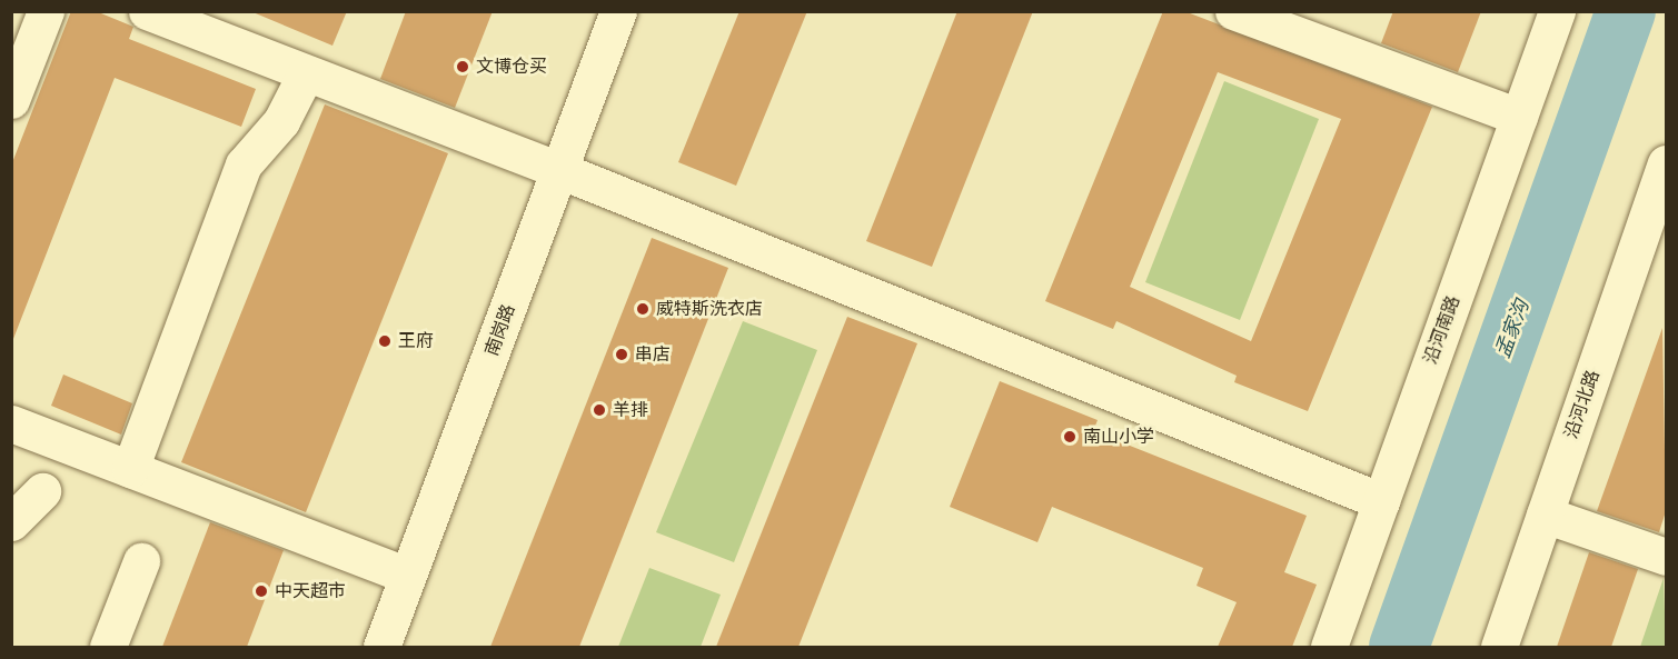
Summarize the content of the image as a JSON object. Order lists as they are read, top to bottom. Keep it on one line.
{"streets":{"street":["南岗路","沿河南路","沿河北路"]},"water":["孟家沟"],"places":["文博仓买","威特斯洗衣店","王府","串店","羊排","南山小学","中天超市"]}
